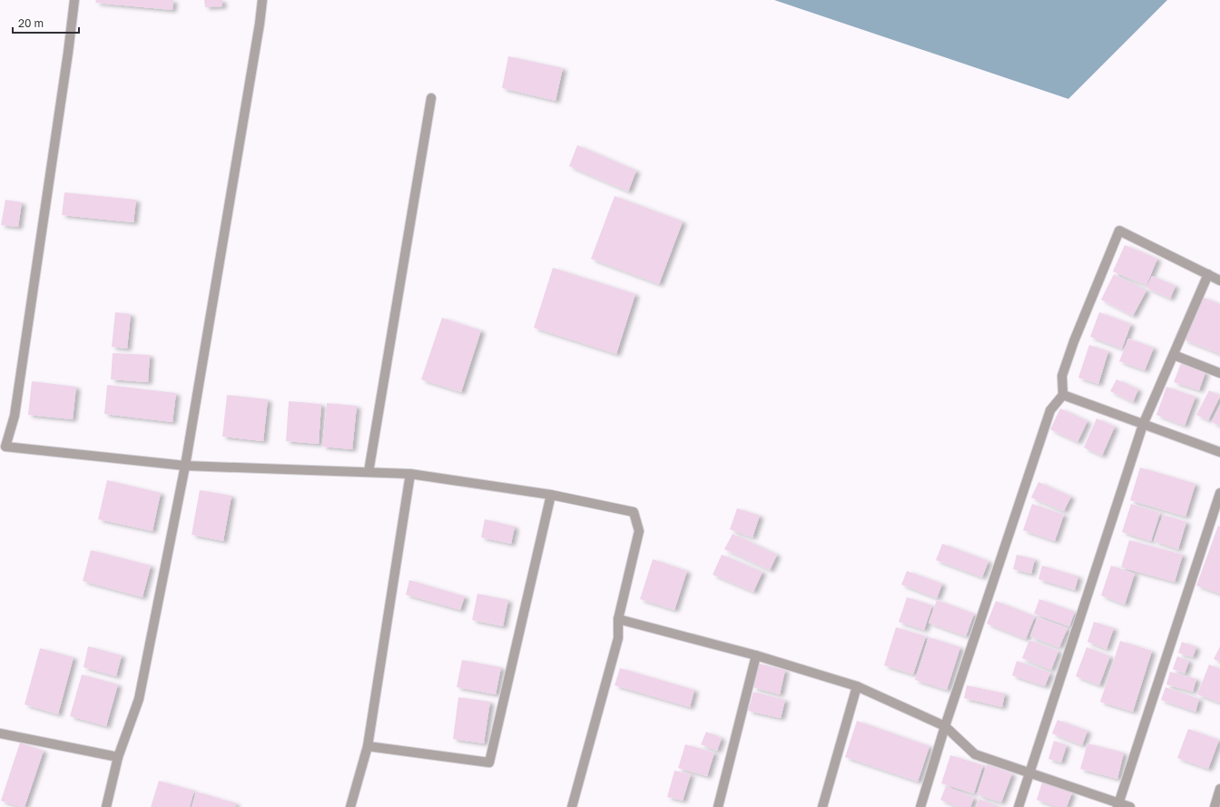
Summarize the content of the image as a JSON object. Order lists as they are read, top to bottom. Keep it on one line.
{"scale_bar":"20 m"}
